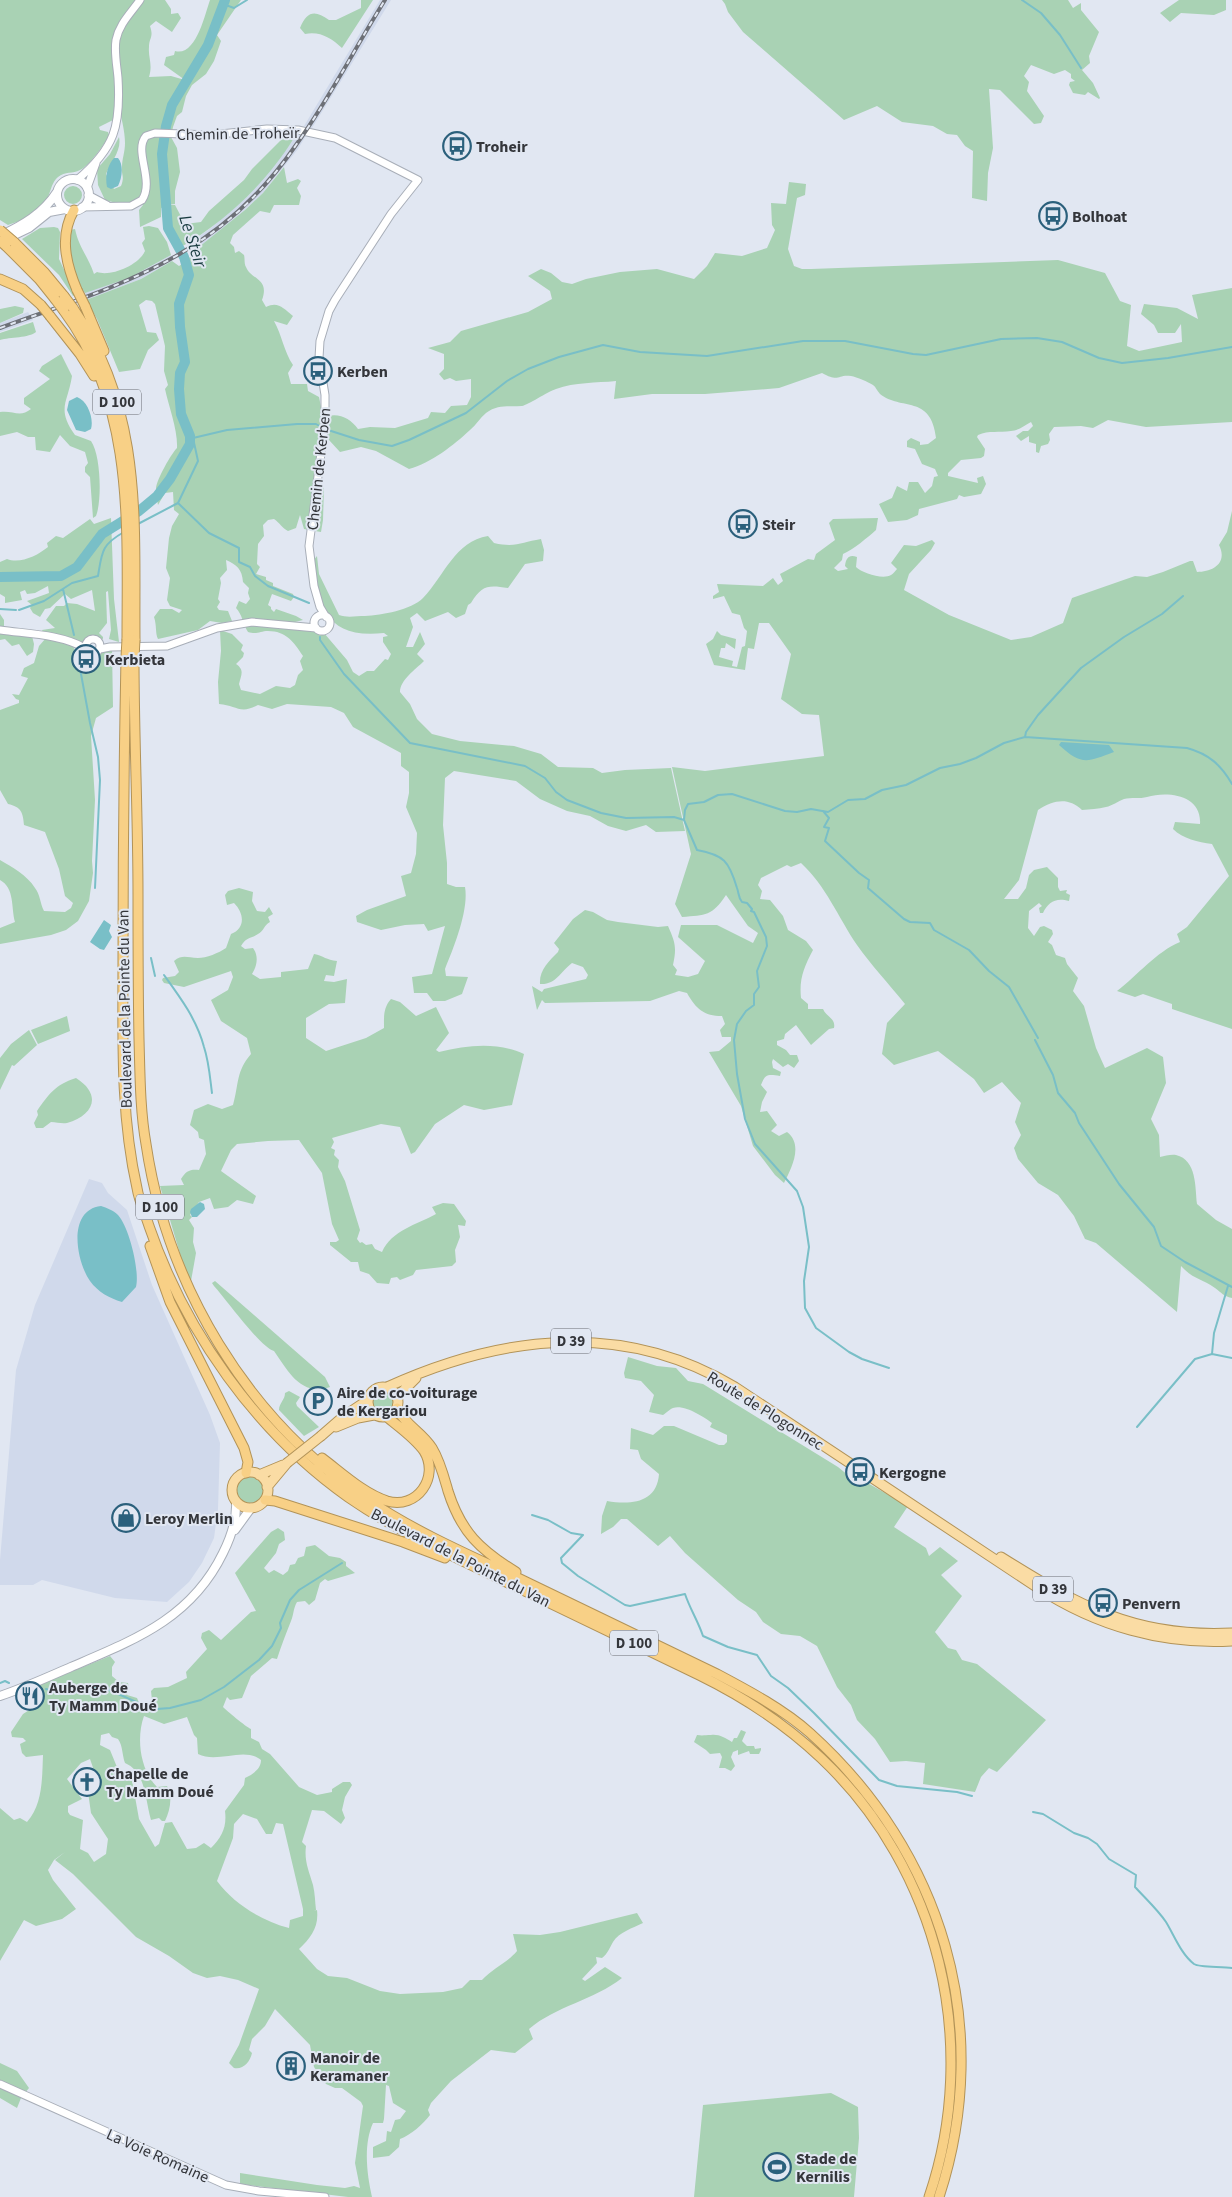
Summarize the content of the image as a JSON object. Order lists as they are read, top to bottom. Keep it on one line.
{"streets":{"highway":["D 100","Boulevard de la Pointe du Van"],"main road":["D 39","Route de Plogonnec"],"street":["Chemin de Troheïr","Chemin de Kerben","La Voie Romaine"]},"crossings":[["Chemin de Troheïr","D 100"],["Chemin de Troheïr","Chemin de Kerben"],["D 100","Boulevard de la Pointe du Van"],["D 100","D 39"],["D 39","Route de Plogonnec"]],"water":["Le Steir"],"places":{"bus stop":["Troheir","Bolhoat","Kerben","Steir","Kerbieta","Kergogne","Penvern"],"parking":["Aire de co-voiturage de Kergariou"],"shop":["Leroy Merlin"],"restaurant":["Auberge de Ty Mamm Doué"],"church":["Chapelle de Ty Mamm Doué"],"building":["Manoir de Keramaner"],"sports":["Stade de Kernilis"]}}
